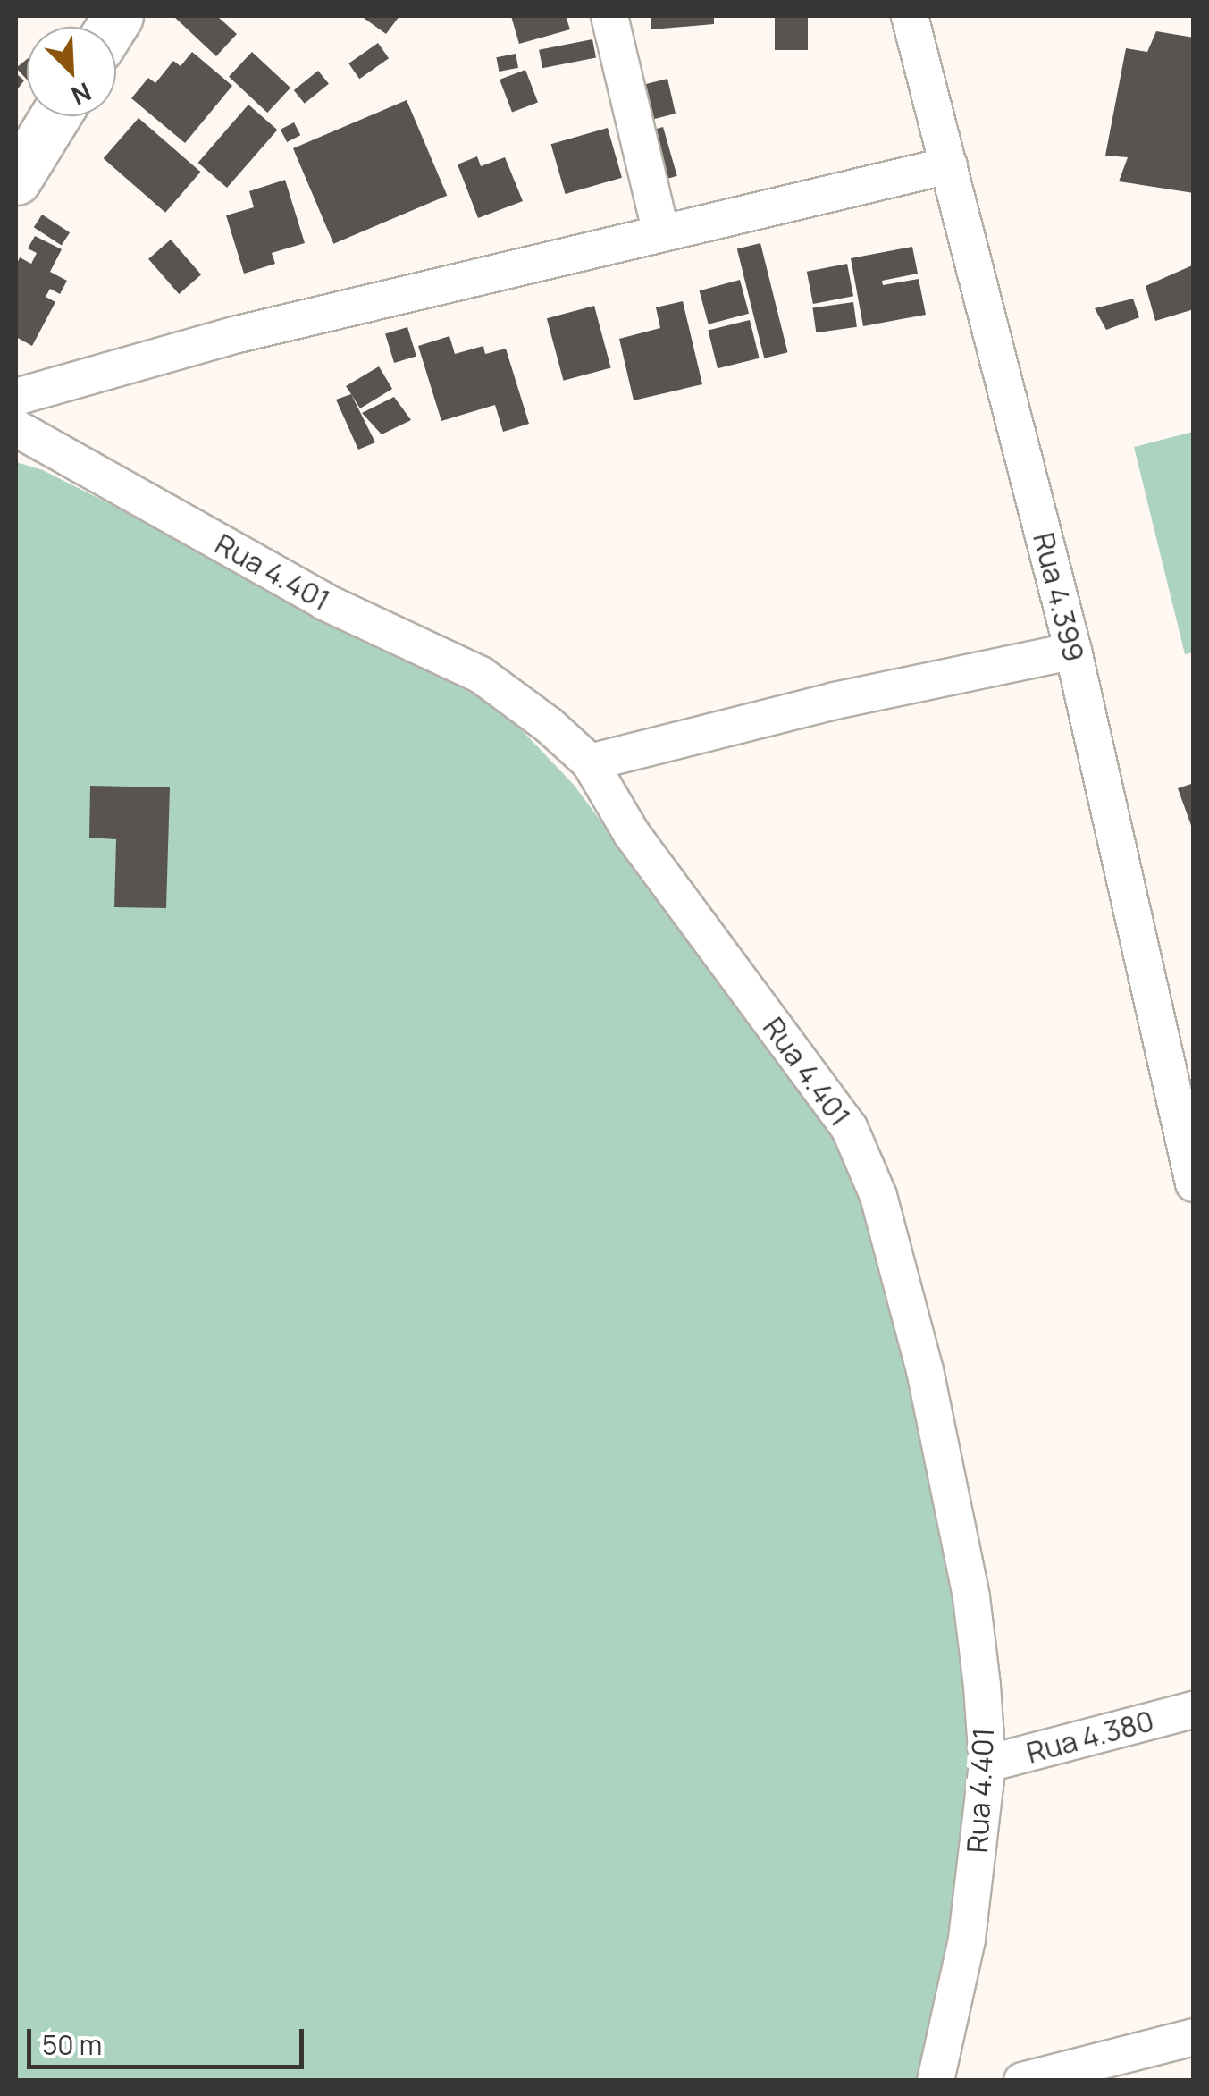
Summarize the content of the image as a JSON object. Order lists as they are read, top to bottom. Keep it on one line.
{"streets":{"street":["Rua 4.401","Rua 4.399","Rua 4.380"]},"crossings":[["Rua 4.401","Rua 4.380"]],"scale_bar":"50 m","north":"bottom right"}
